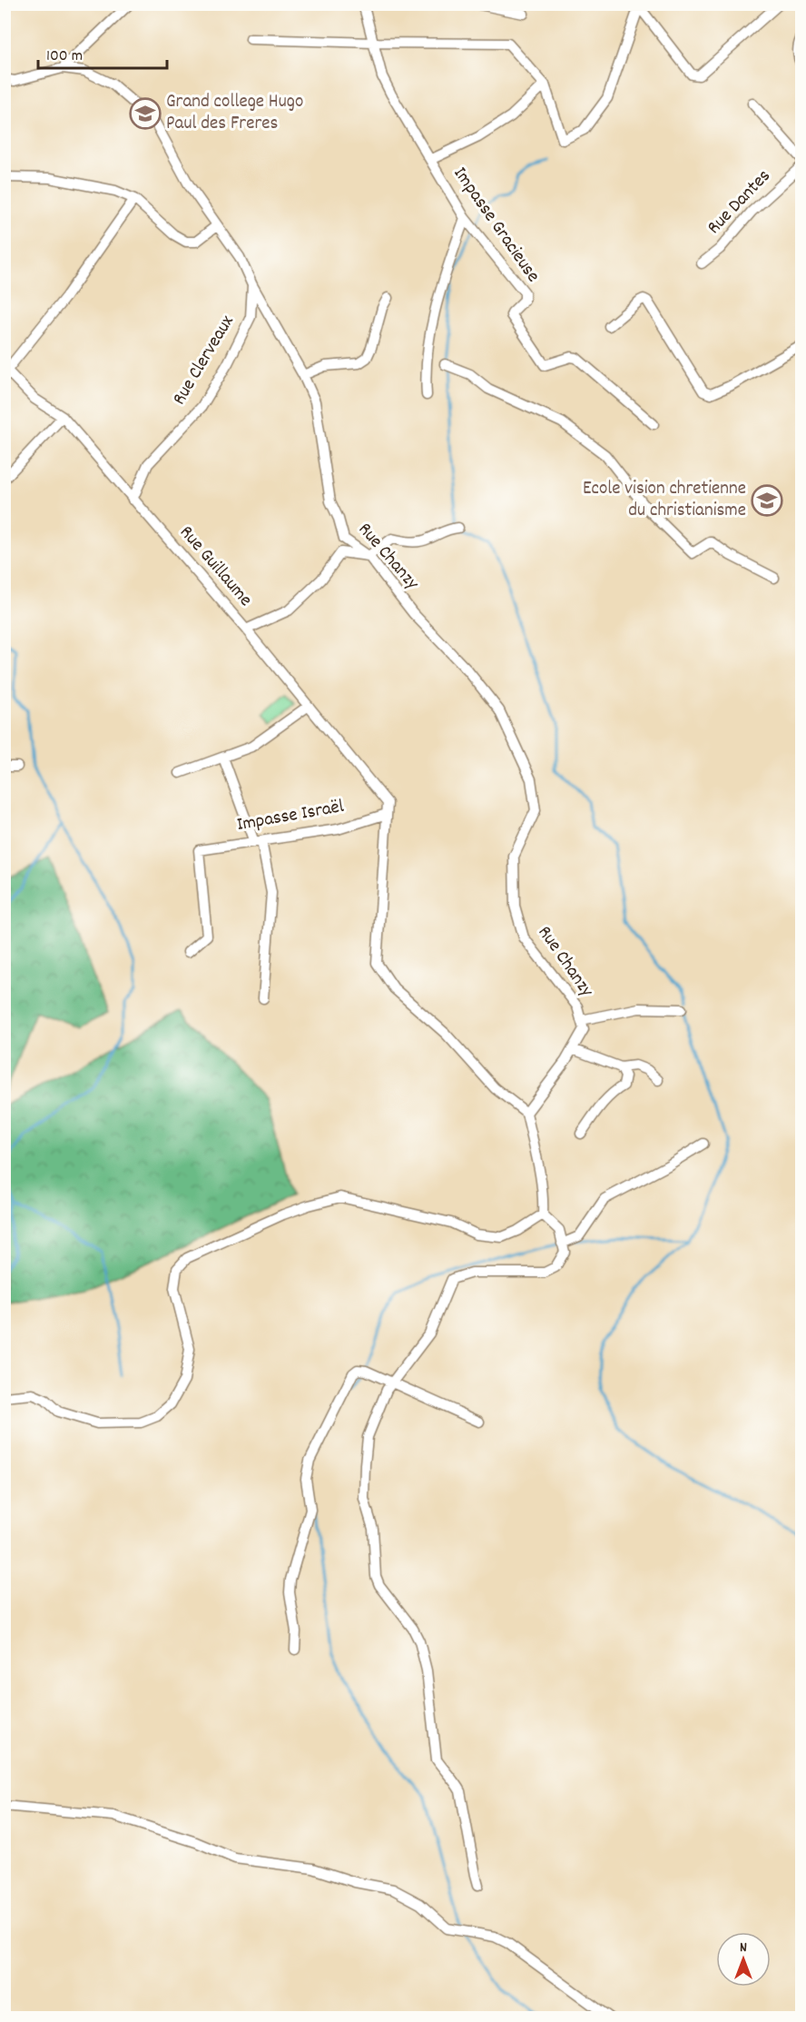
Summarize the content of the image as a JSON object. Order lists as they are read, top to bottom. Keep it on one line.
{"streets":{"street":["Rue Dantes","Impasse Gracieuse","Rue Clerveaux","Rue Chanzy","Rue Guillaume","Impasse Israël"]},"crossings":[["Rue Clerveaux","Rue Chanzy"],["Rue Clerveaux","Rue Guillaume"],["Rue Guillaume","Impasse Israël"]],"places":{"school or university":["Grand college Hugo Paul des Freres","Ecole vision chretienne du christianisme"]},"scale_bar":"100 m","north":"top"}
